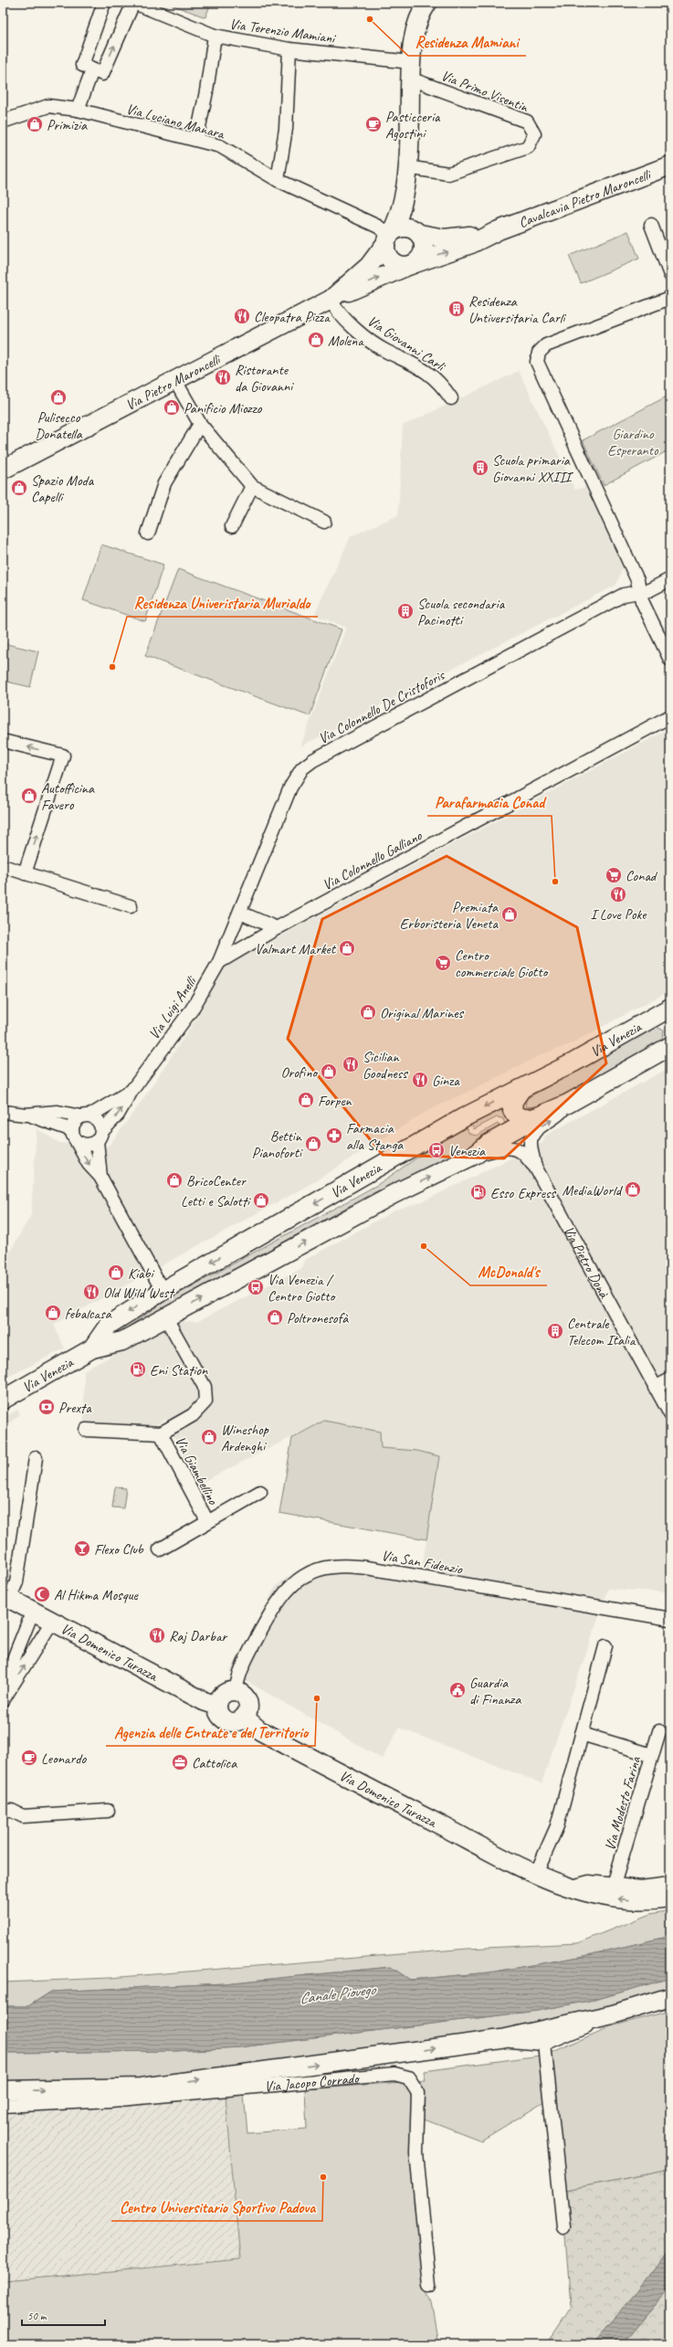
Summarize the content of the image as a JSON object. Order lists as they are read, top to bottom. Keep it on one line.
{"streets":{"main road":["Cavalcavia Pietro Maroncelli","Via Pietro Maroncelli","Via Venezia","Via Domenico Turazza","Via Jacopo Corrado"],"street":["Via Terenzio Mamiani","Via Primo Visentin","Via Luciano Manara","Via Giovanni Carli","Via Colonnello De Cristoforis","Via Colonnello Galliano","Via Luigi Anelli","Via Pietro Donà","Via Giambellino","Via San Fidenzio","Via Modesto Farina"]},"crossings":[["Via Terenzio Mamiani","Via Primo Visentin"],["Via Terenzio Mamiani","Via Pietro Maroncelli"],["Via Primo Visentin","Via Pietro Maroncelli"],["Via Luciano Manara","Cavalcavia Pietro Maroncelli"],["Via Luciano Manara","Via Pietro Maroncelli"],["Cavalcavia Pietro Maroncelli","Via Giovanni Carli"],["Cavalcavia Pietro Maroncelli","Via Pietro Maroncelli"],["Via Giovanni Carli","Via Pietro Maroncelli"],["Via Colonnello De Cristoforis","Via Luigi Anelli"],["Via Colonnello Galliano","Via Luigi Anelli"],["Via Venezia","Via Pietro Donà"],["Via Venezia","Via Giambellino"],["Via San Fidenzio","Via Domenico Turazza"]],"one_way":["Via Jacopo Corrado"],"water":["Canale Piovego"],"parks":["Giardino Esperanto"],"places":{"other":["Residenza Mamiani","Residenza Univeristaria Murialdo","Parafarmacia Conad","McDonald's","Agenzia delle Entrate e del Territorio","Centro Universitario Sportivo Padova"],"shop":["Primizia","Molena","Pulisecco Donatella","Panificio Miozzo","Spazio Moda Capelli","Autofficina Favero","Premiata Erboristeria Veneta","Valmart Market","Original Marines","Orofino","Forpen","Bettin Pianoforti","BricoCenter","MediaWorld","Letti e Salotti","Kiabi","febalcasa","Poltronesofà","Wineshop Ardenghi"],"cafe":["Pasticceria Agostini","Leonardo"],"building":["Residenza Untiversitaria Carli","Scuola primaria Giovanni XXIII","Scuola secondaria Pacinotti","Centrale Telecom Italia"],"restaurant":["Cleopatra Pizza","Ristorante da Giovanni","I Love Poke","Sicilian Goodness","Ginza","Old Wild West","Raj Darbar"],"supermarket":["Conad","Centro commerciale Giotto"],"pharmacy":["Farmacia alla Stanga"],"bus stop":["Venezia","Via Venezia / Centro Giotto"],"fuel station":["Esso Express","Eni Station"],"bank":["Prexta"],"bar":["Flexo Club"],"mosque":["Al Hikma Mosque"],"public building":["Guardia di Finanza"],"office":["Cattolica"]},"scale_bar":"50 m"}
